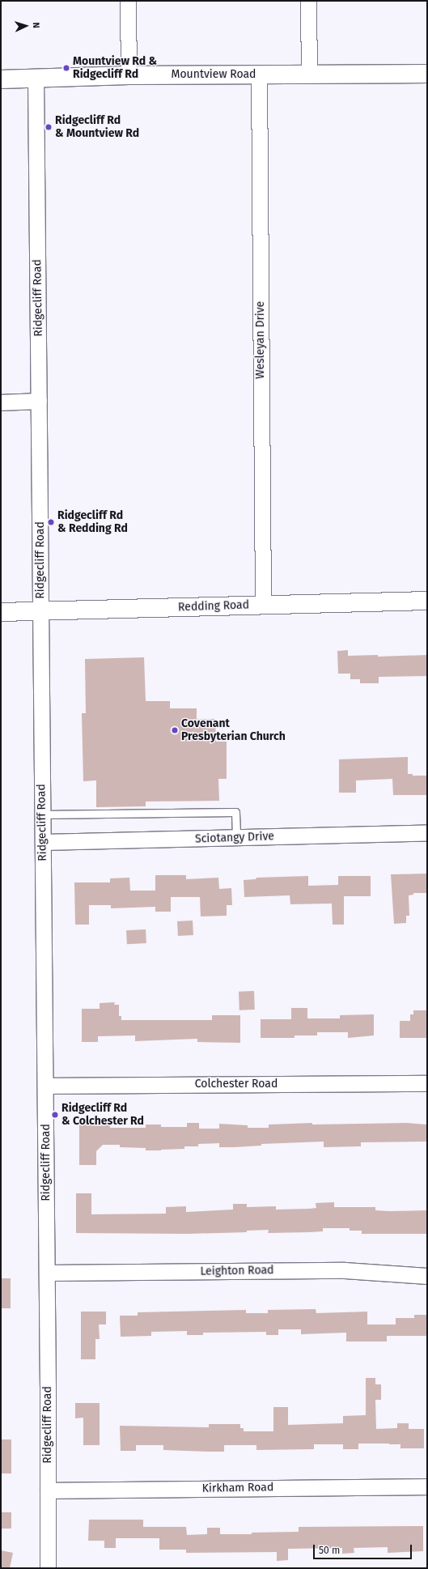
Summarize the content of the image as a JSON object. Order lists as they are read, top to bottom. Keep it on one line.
{"streets":{"street":["Mountview Road","Ridgecliff Road","Wesleyan Drive","Redding Road","Sciotangy Drive","Colchester Road","Leighton Road","Kirkham Road"]},"crossings":[["Mountview Road","Ridgecliff Road"],["Mountview Road","Wesleyan Drive"],["Ridgecliff Road","Redding Road"],["Ridgecliff Road","Sciotangy Drive"],["Ridgecliff Road","Colchester Road"],["Ridgecliff Road","Leighton Road"],["Ridgecliff Road","Kirkham Road"],["Wesleyan Drive","Redding Road"]],"places":["Mountview Rd & Ridgecliff Rd","Ridgecliff Rd & Mountview Rd","Ridgecliff Rd & Redding Rd","Covenant Presbyterian Church","Ridgecliff Rd & Colchester Rd"],"scale_bar":"50 m","north":"right"}
